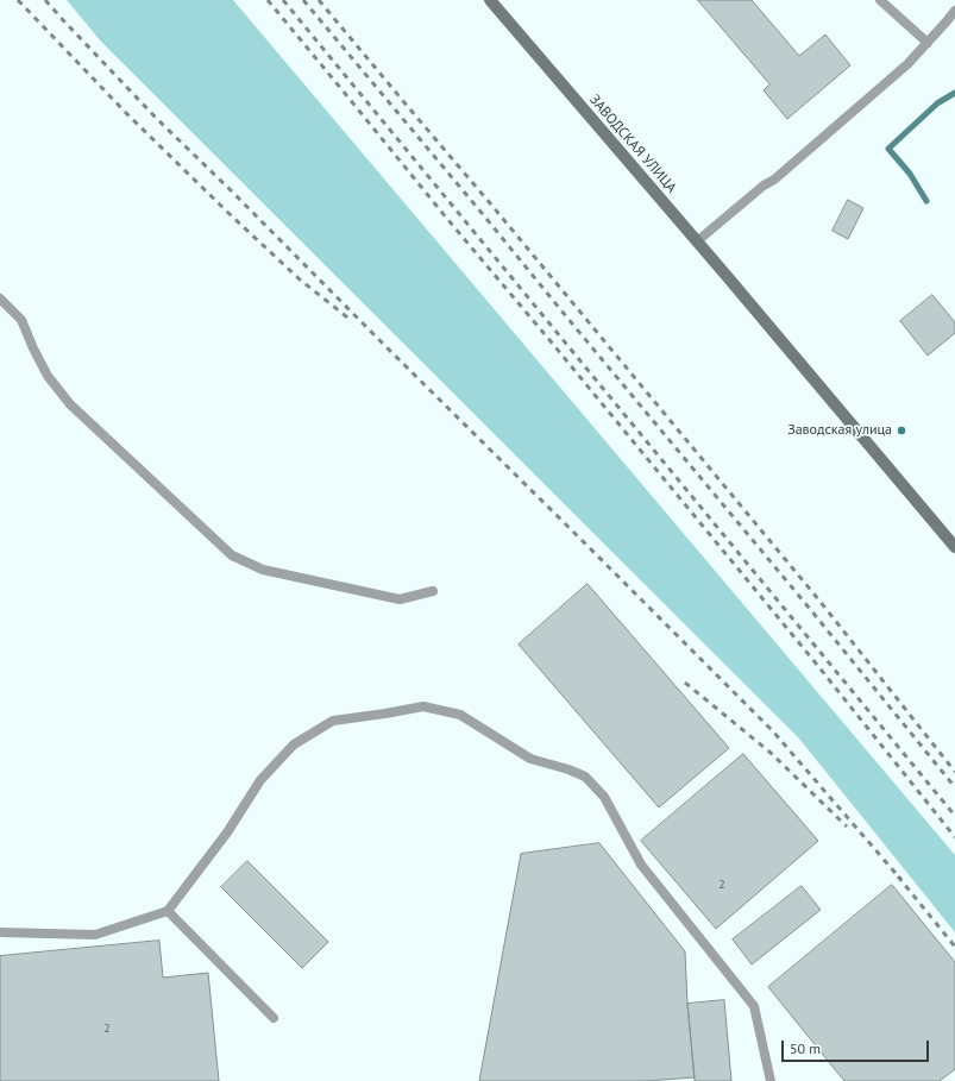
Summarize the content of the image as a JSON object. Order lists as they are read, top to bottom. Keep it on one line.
{"streets":{"street":["ЗАВОДСКАЯ УЛИЦА"]},"places":["Заводская улица"],"house_numbers":["2","2"],"scale_bar":"50 m"}
